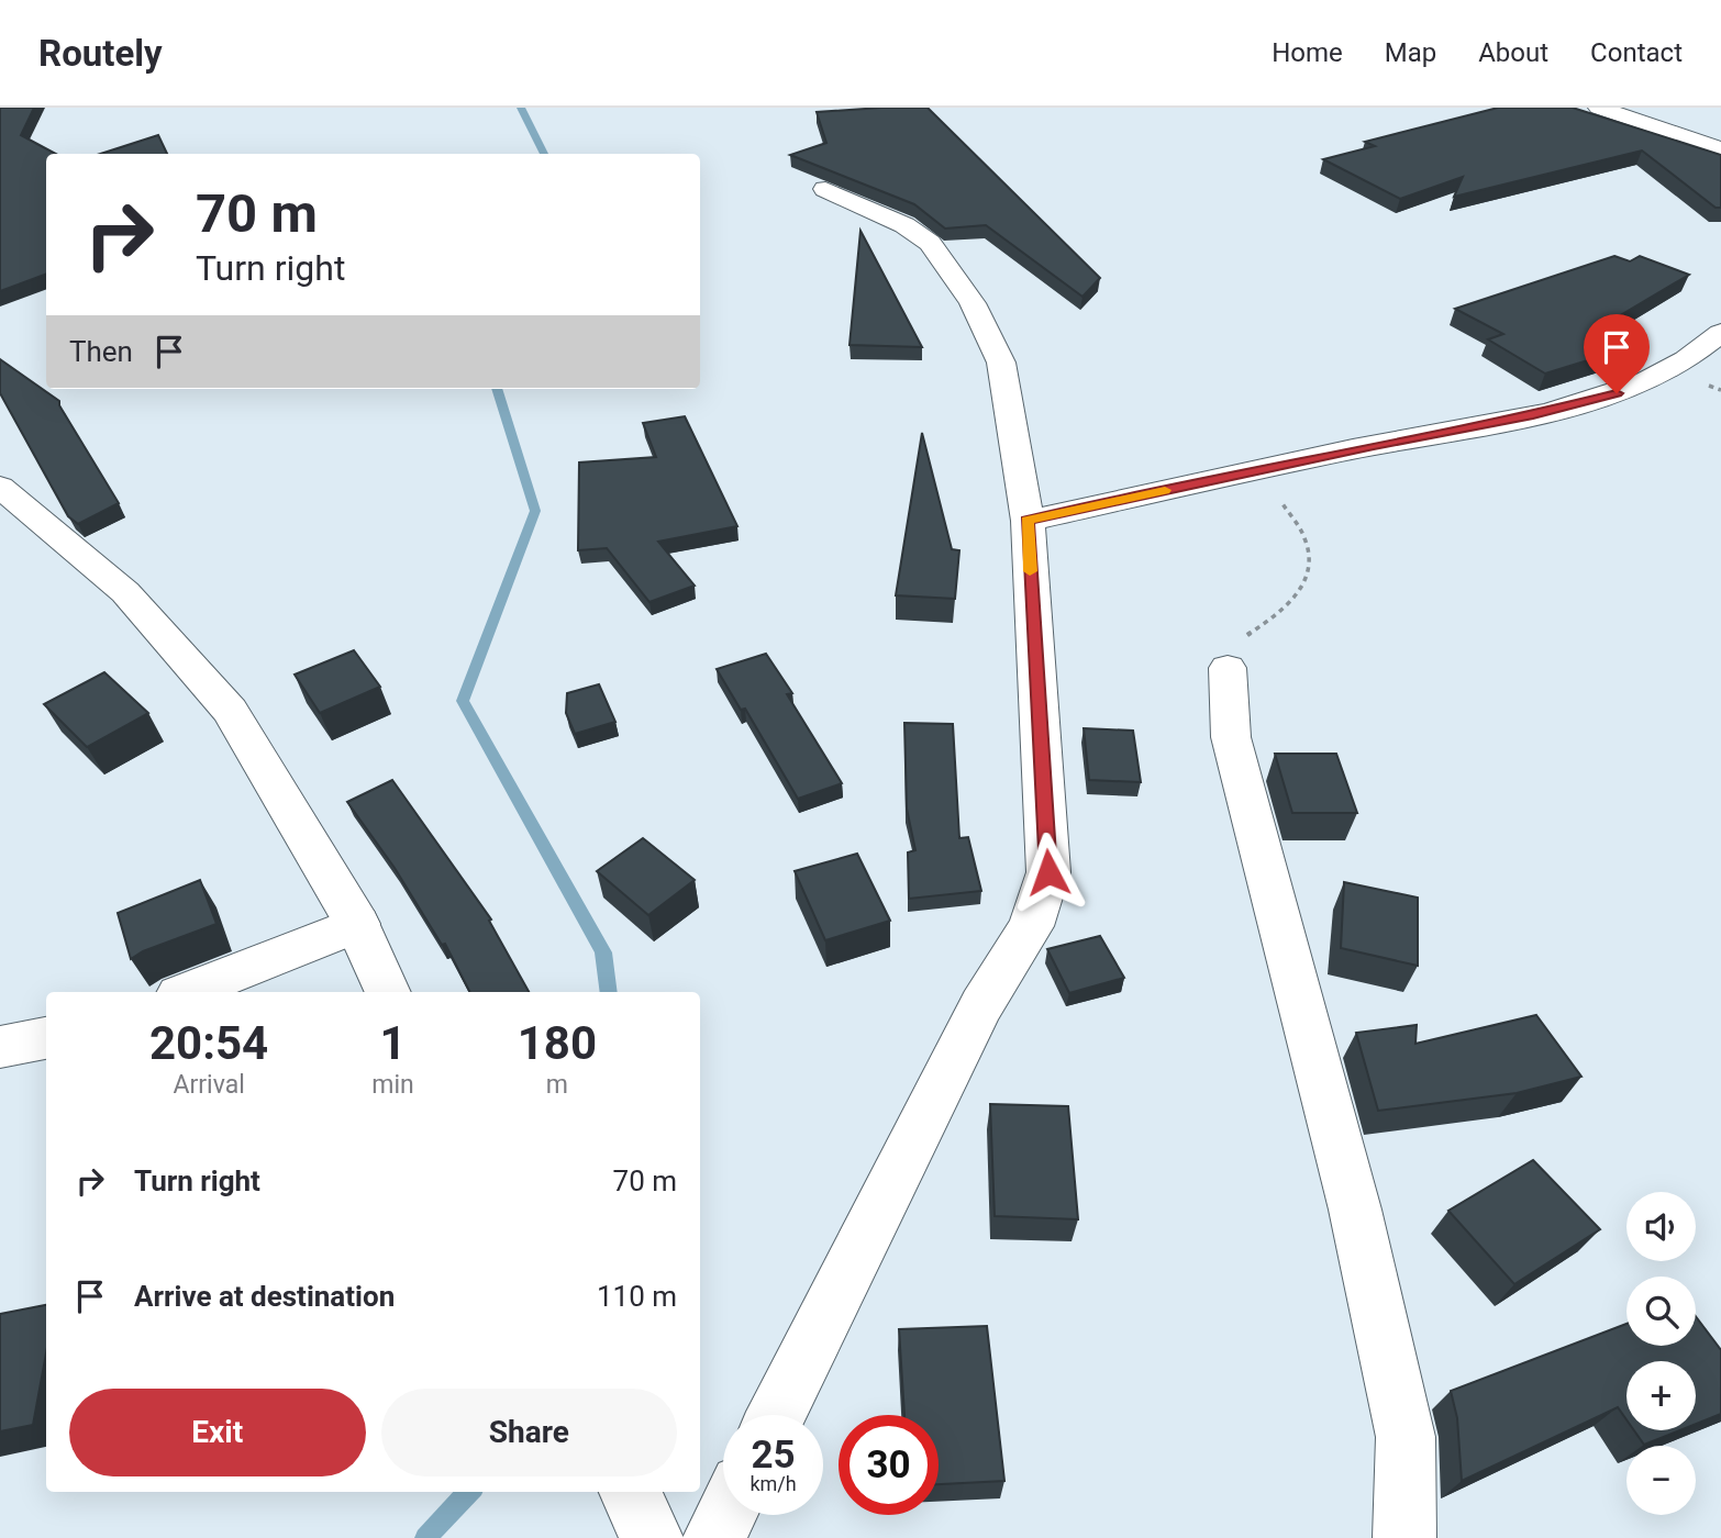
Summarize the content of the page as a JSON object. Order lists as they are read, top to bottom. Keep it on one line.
{"page":{"header":"Routely","nav":["Home","Map","About","Contact"],"turn":["70 m","Turn right"],"then":"Then","eta":["20:54","Arrival","1","min","180","m"],"list":[{"name":"Turn right","value":"70 m"},{"name":"Arrive at destination","value":"110 m"}],"map_buttons":["+","−"],"buttons":["Exit","Share"],"speed":"25 km/h","limit":"30"}}
